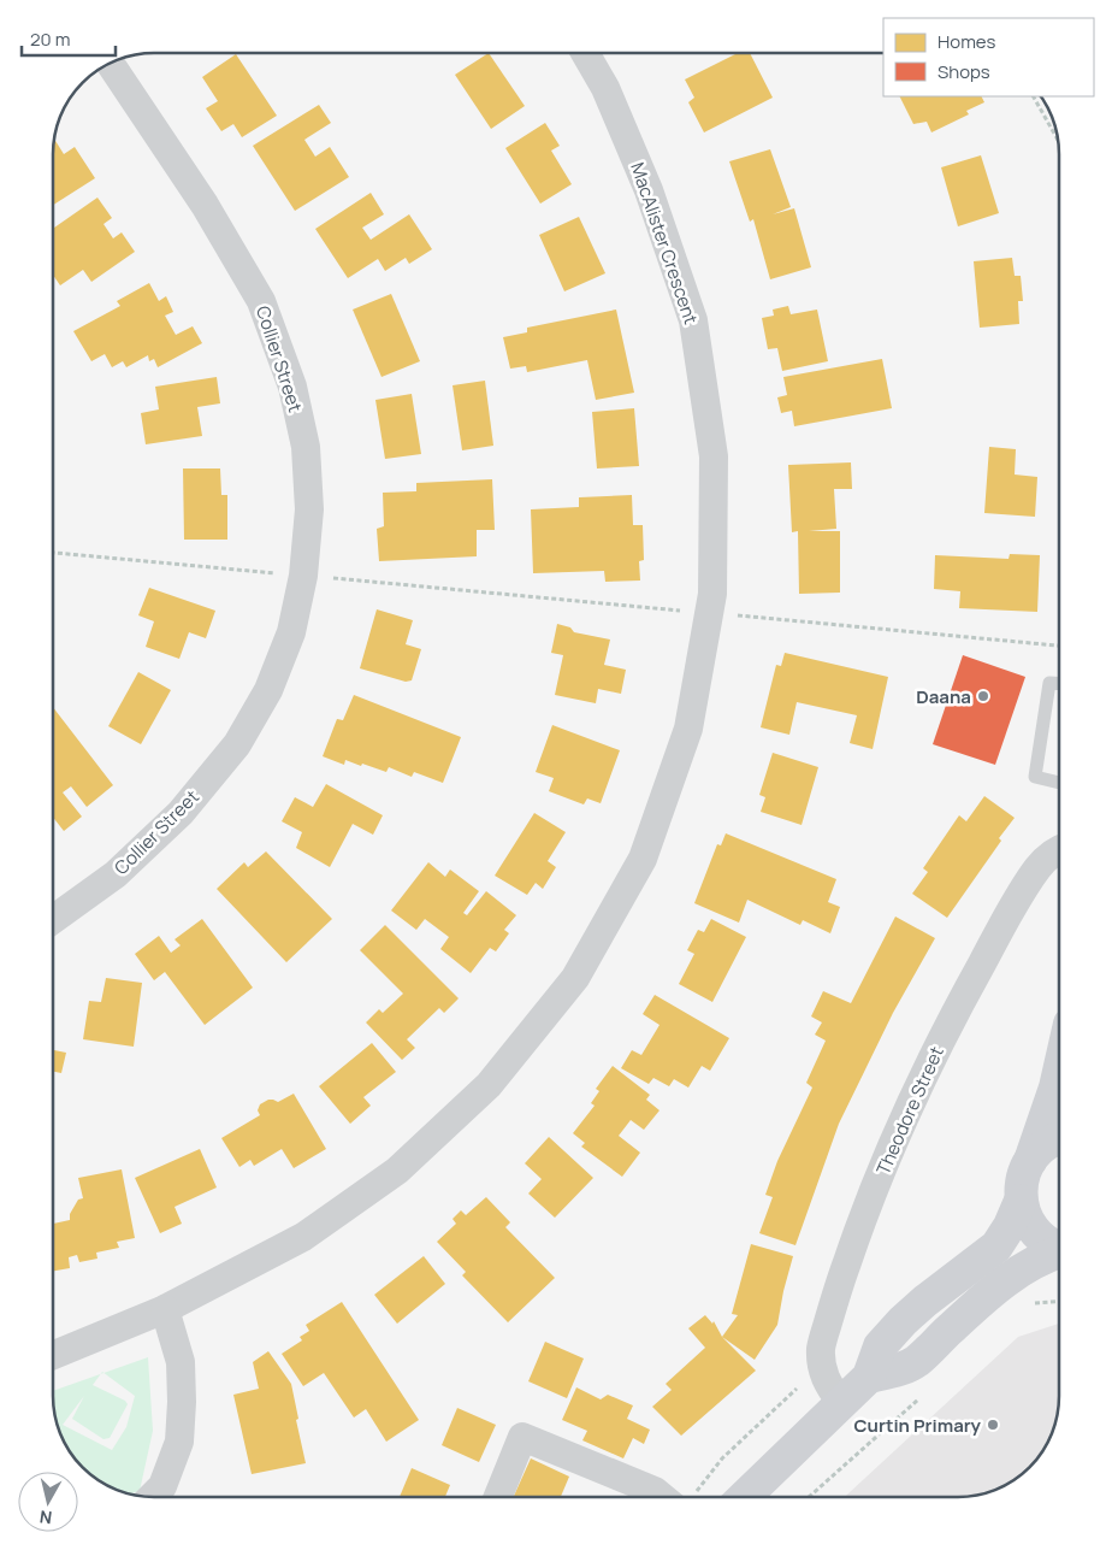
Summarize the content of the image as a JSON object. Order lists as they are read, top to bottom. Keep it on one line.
{"streets":{"street":["MacAlister Crescent","Collier Street","Theodore Street"]},"places":["Daana","Curtin Primary"],"legend":["Homes","Shops"],"scale_bar":"20 m","north":"bottom"}
